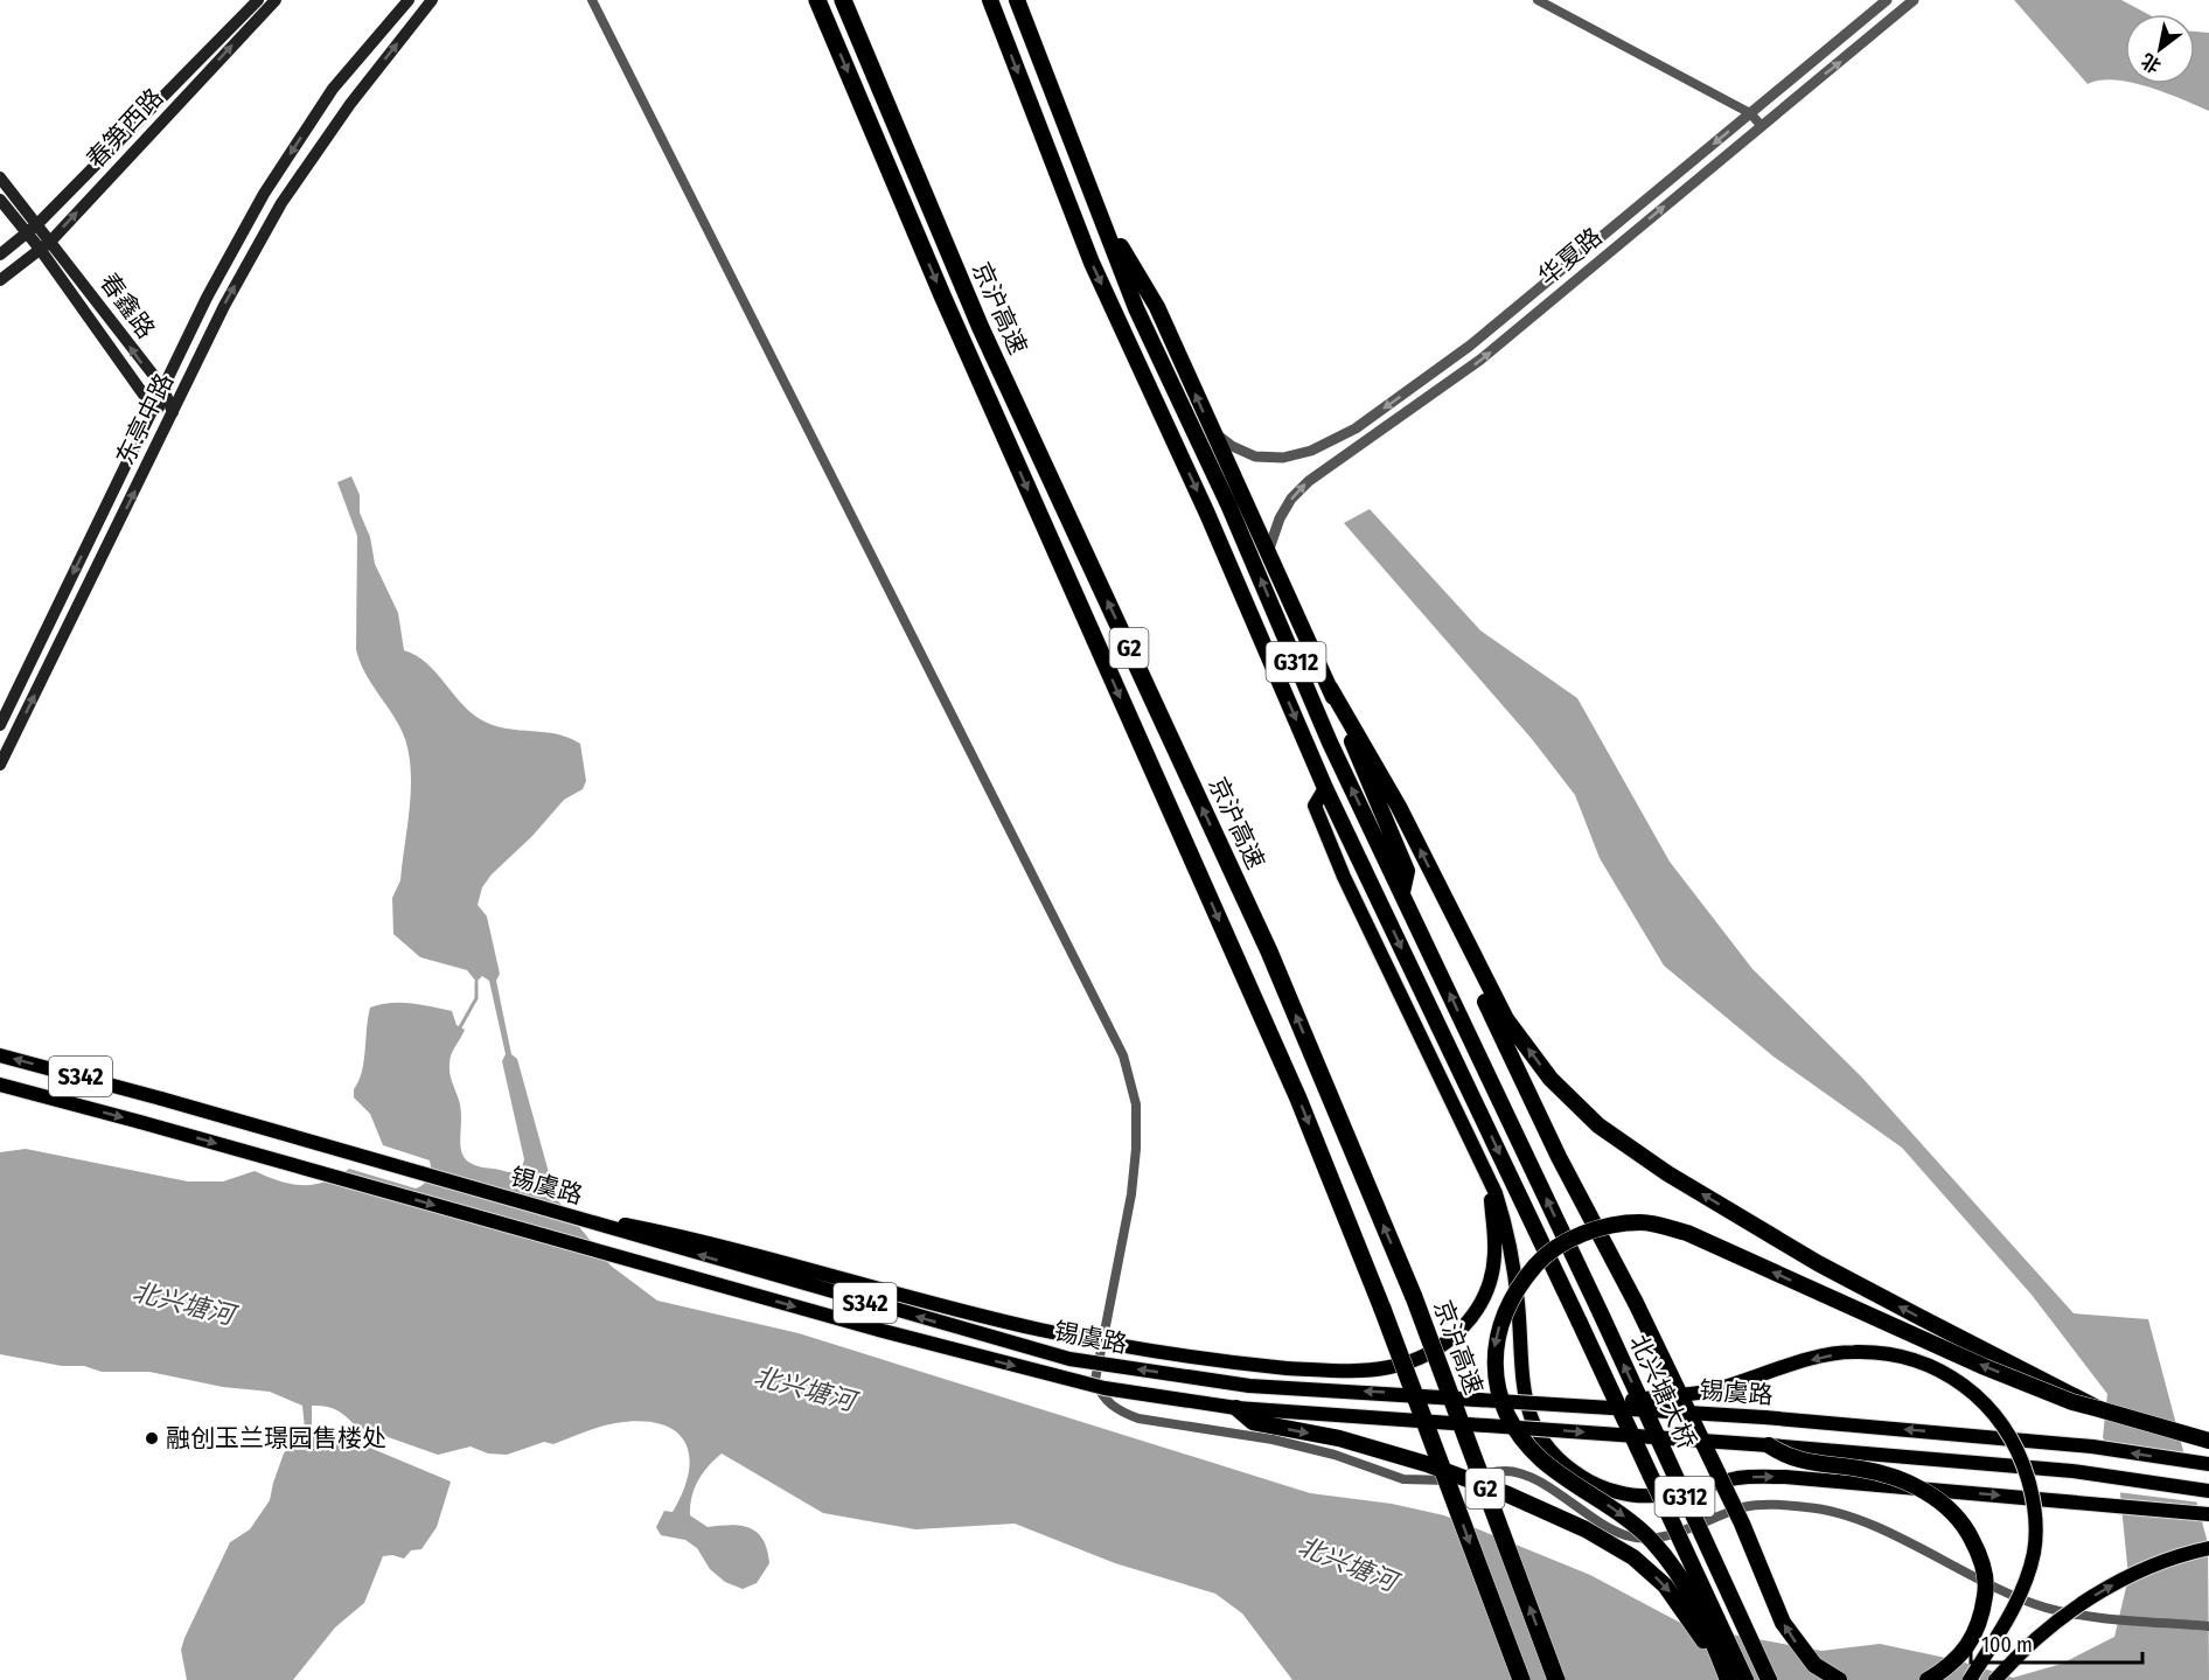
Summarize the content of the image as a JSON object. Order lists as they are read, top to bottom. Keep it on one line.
{"streets":{"highway":["京沪高速","G2","G312","北兴塘大桥"],"main road":["春笋西路","春鑫路","东亭中路","S342","锡虞路"],"street":["华夏路"]},"crossings":[["春笋西路","春鑫路"],["春鑫路","东亭中路"],["G312","北兴塘大桥"]],"water":["北兴塘河"],"places":["融创玉兰璟园售楼处"],"scale_bar":"100 m","north":"bottom left"}
